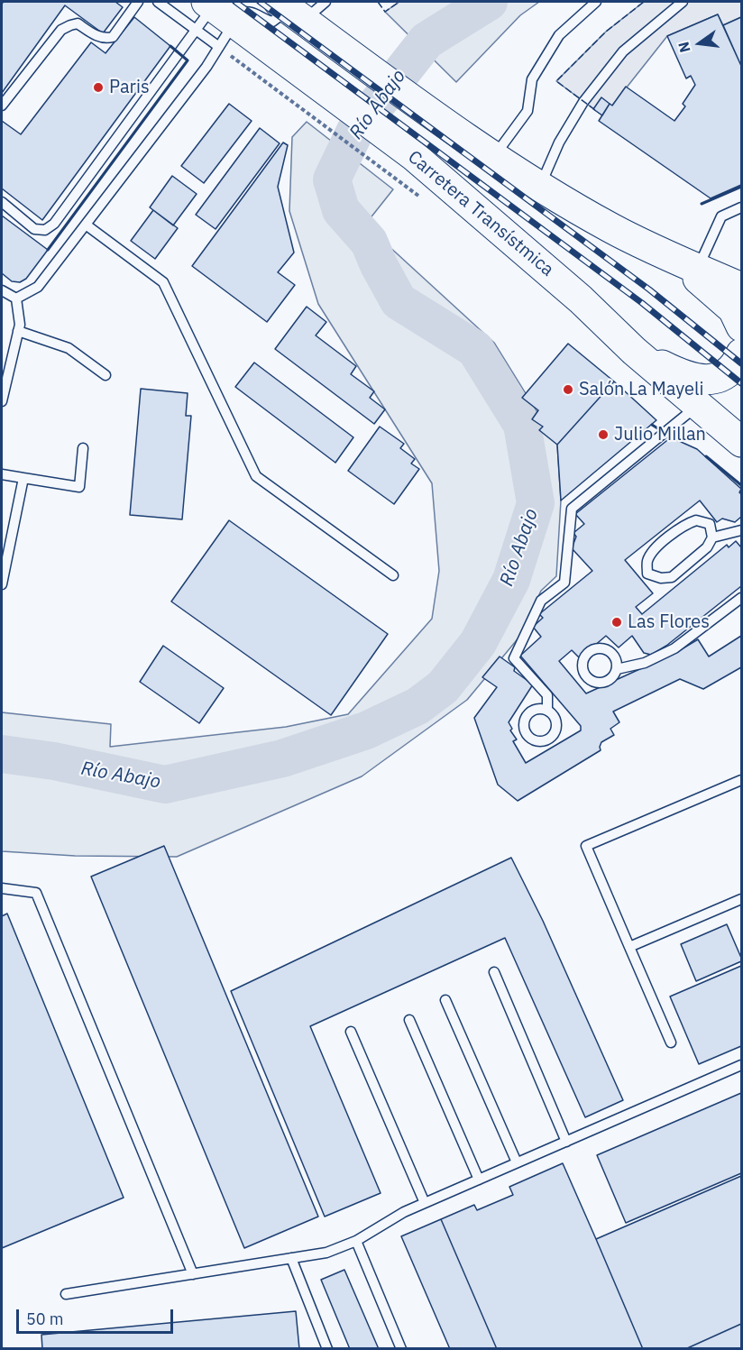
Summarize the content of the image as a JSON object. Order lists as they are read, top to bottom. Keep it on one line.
{"streets":{"main road":["Carretera Transístmica"]},"water":["Río Abajo"],"places":["Paris","Salón La Mayeli","Julio Millan","Las Flores"],"scale_bar":"50 m","north":"left"}
